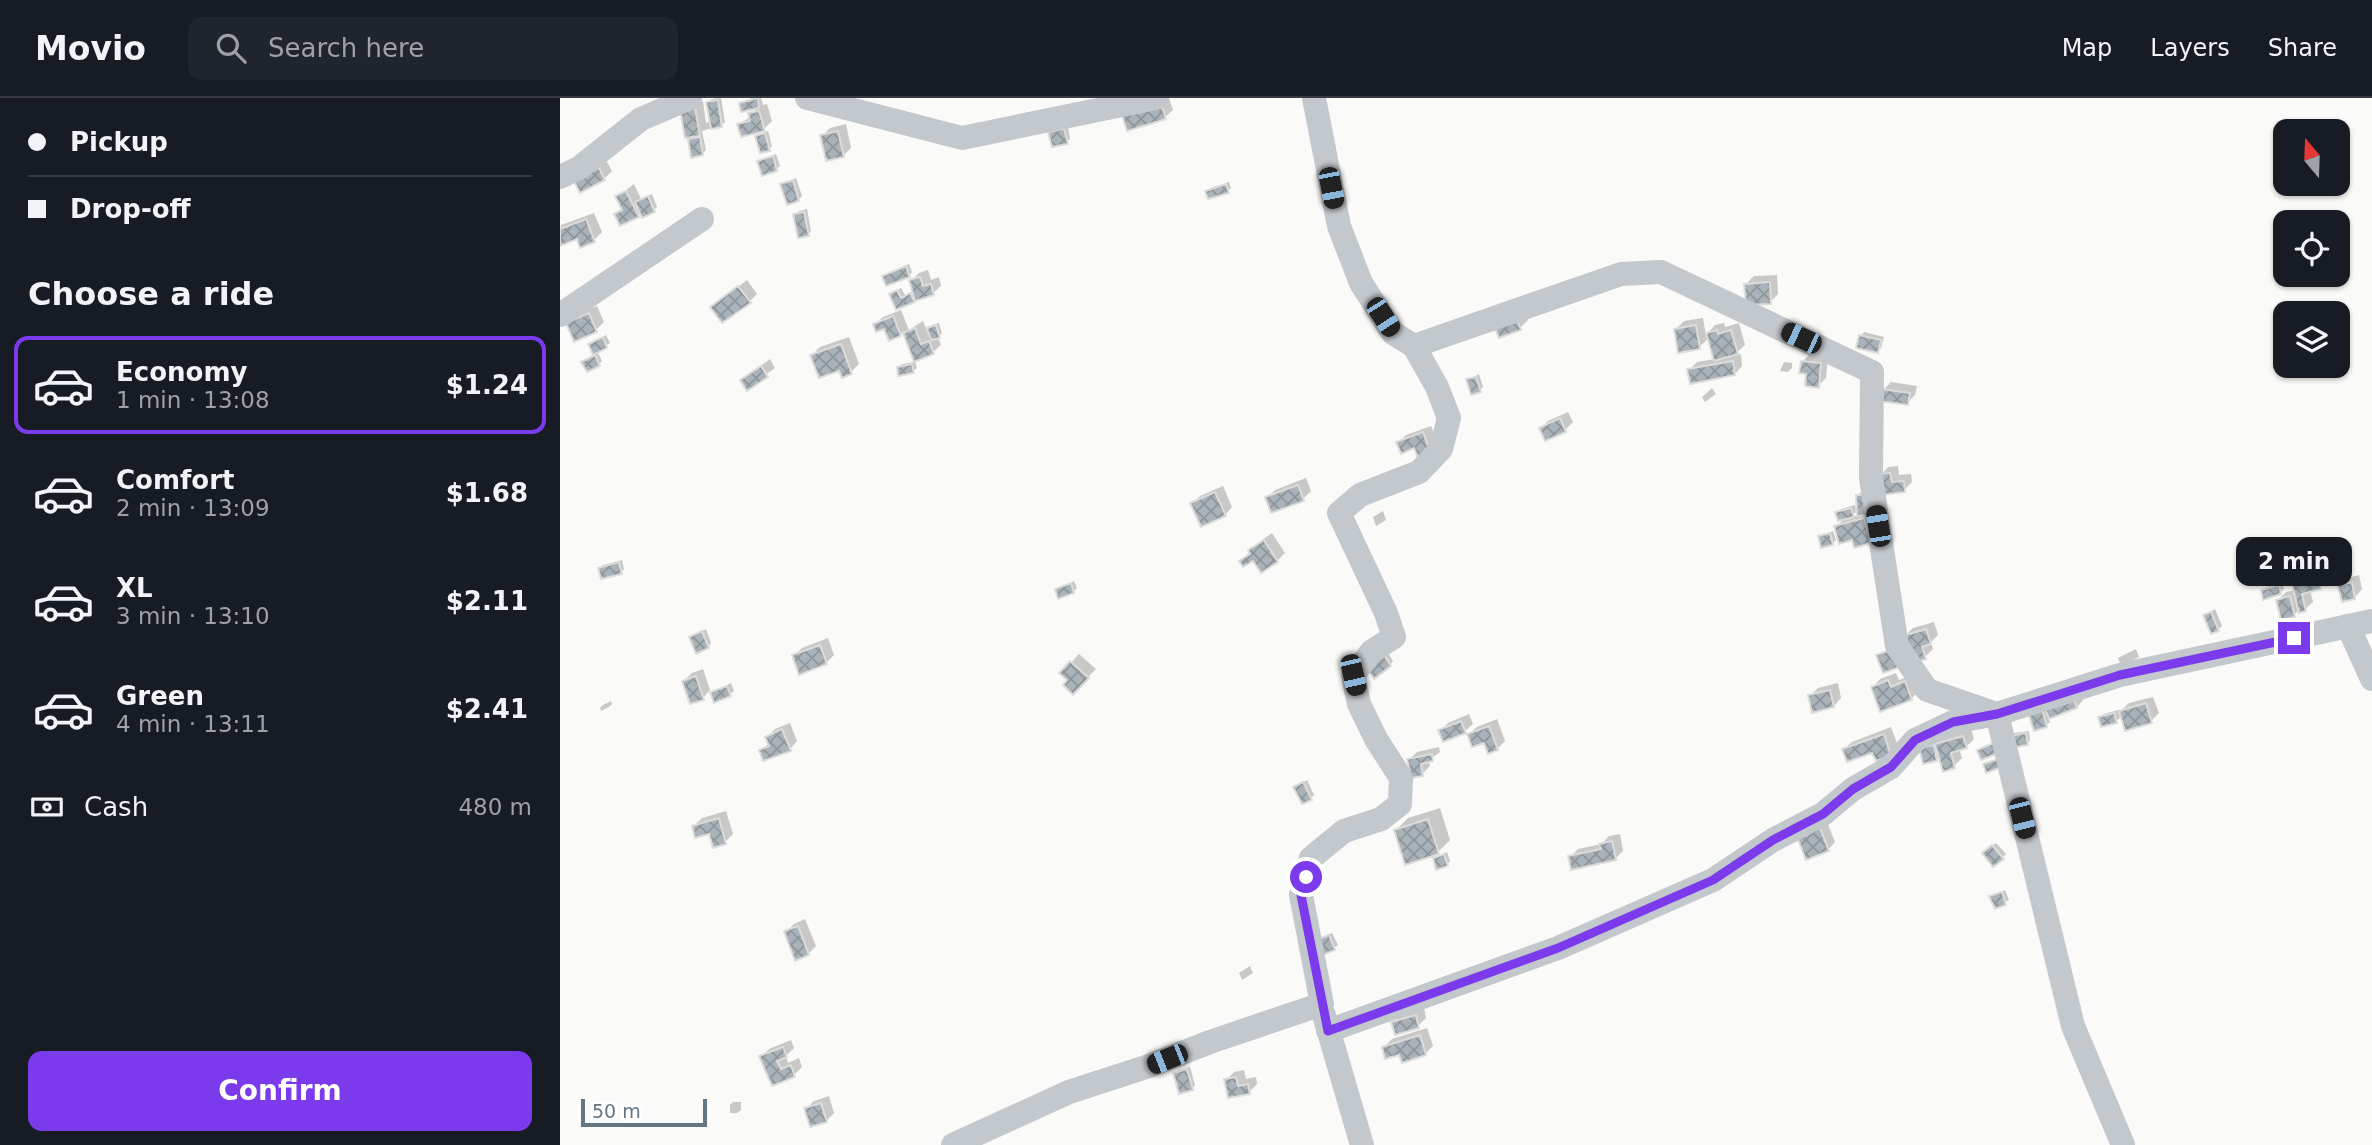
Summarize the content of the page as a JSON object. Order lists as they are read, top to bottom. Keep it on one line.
{"scale_bar":"50 m","north":"top","page":{"header":"Movio","search":"Search here","nav":["Map","Layers","Share"],"banner":["Pickup","Drop-off"],"heading":"Choose a ride","list":[{"name":"Economy","note":"1 min · 13:08","value":"$1.24"},{"name":"Comfort","note":"2 min · 13:09","value":"$1.68"},{"name":"XL","note":"3 min · 13:10","value":"$2.11"},{"name":"Green","note":"4 min · 13:11","value":"$2.41"}],"bubble":"2 min","pay":["Cash","480 m"],"buttons":"Confirm","scale":"50 m"}}
